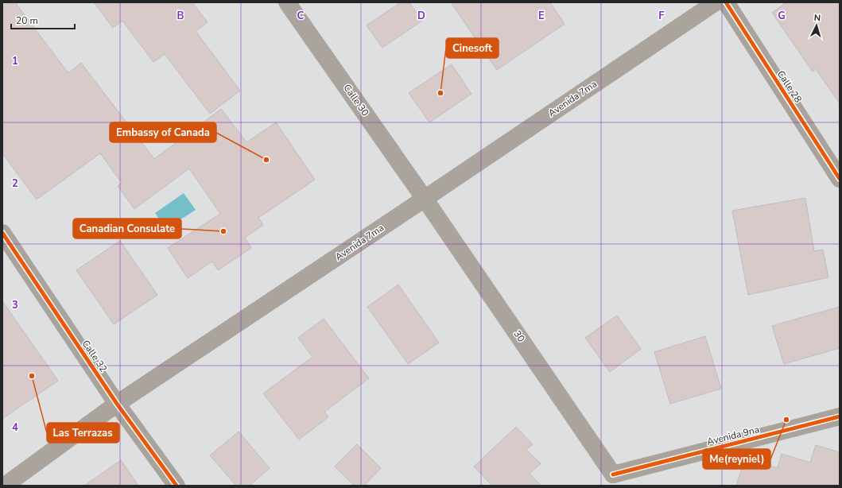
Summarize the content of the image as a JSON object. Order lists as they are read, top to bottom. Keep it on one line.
{"streets":{"main road":["Avenida 7ma","Calle 30","30"],"street":["Calle 28","Calle 32","Avenida 9na"]},"crossings":[["Avenida 7ma","Calle 30"],["Avenida 7ma","30"],["Avenida 7ma","Calle 32"],["Calle 30","30"],["30","Avenida 9na"]],"places":["Cinesoft","Embassy of Canada","Canadian Consulate","Las Terrazas","Me(reyniel)"],"scale_bar":"20 m","north":"top","grid":{"columns":["B","C","D","E","F","G"],"rows":["1","2","3","4"]}}
